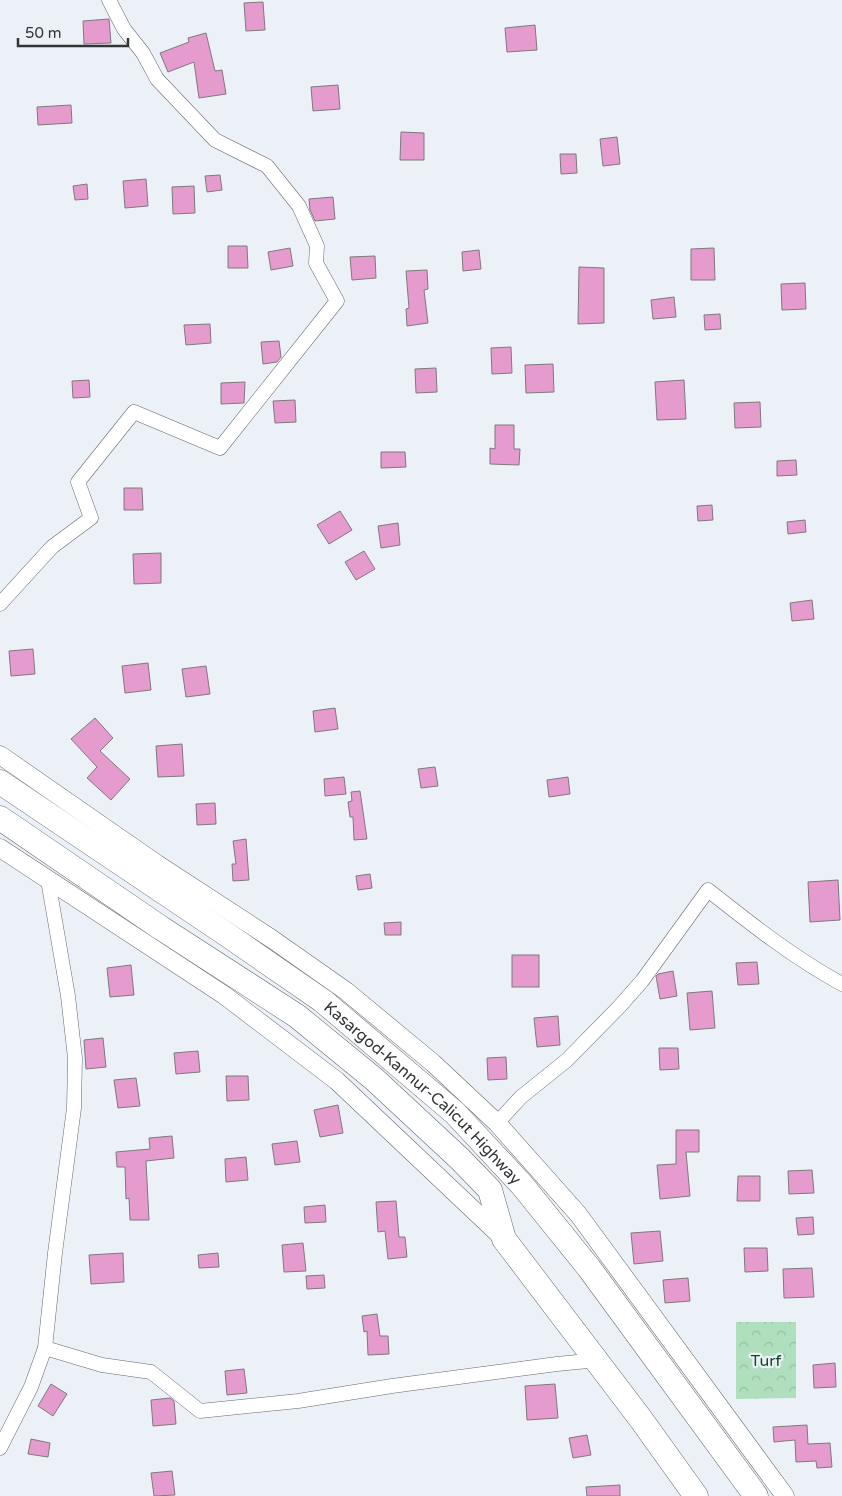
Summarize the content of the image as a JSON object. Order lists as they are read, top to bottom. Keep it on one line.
{"streets":{"highway":["Kasargod-Kannur-Calicut Highway"]},"parks":["Turf"],"scale_bar":"50 m"}
